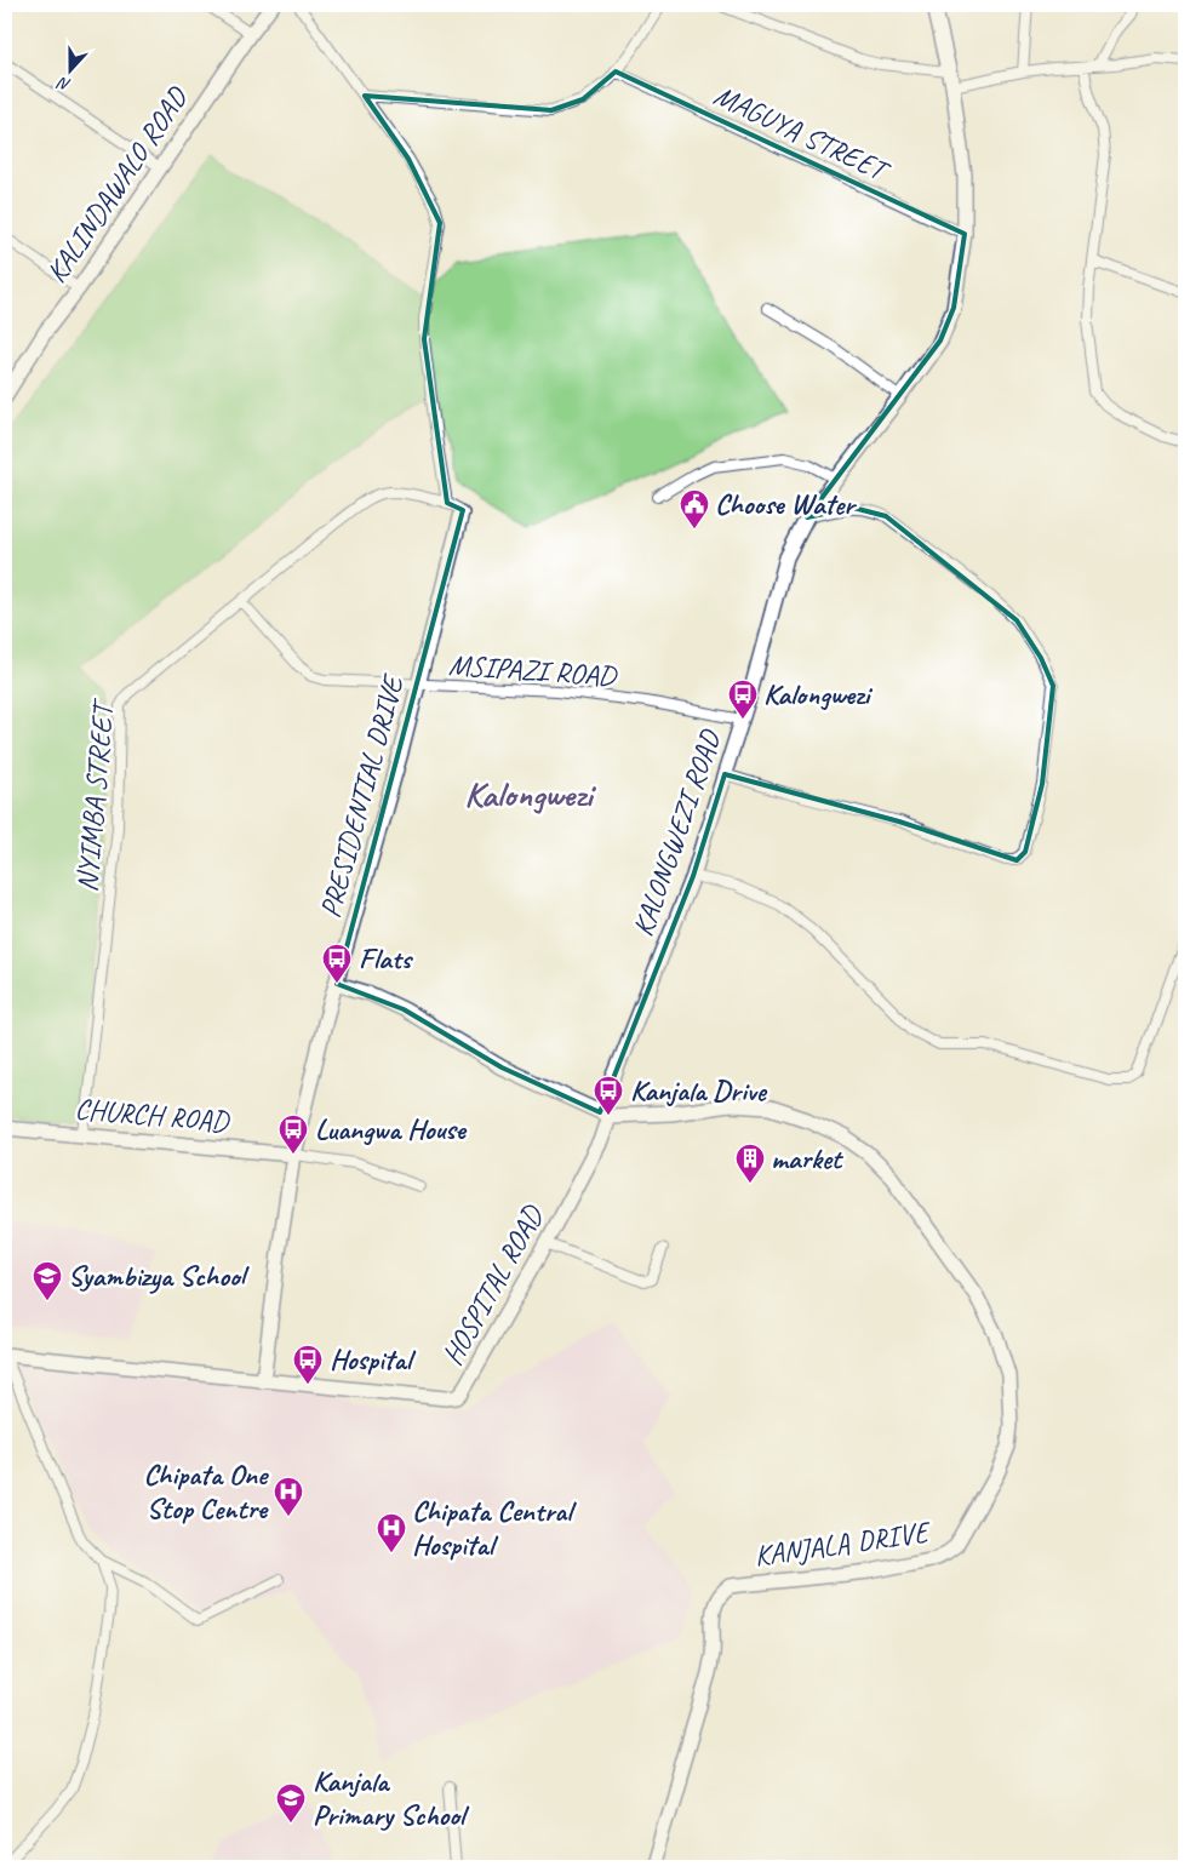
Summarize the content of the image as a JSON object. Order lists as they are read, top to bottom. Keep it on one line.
{"streets":{"street":["MAGUYA STREET","KALINDAWALO ROAD","MSIPAZI ROAD","PRESIDENTIAL DRIVE","NYIMBA STREET","KALONGWEZI ROAD","CHURCH ROAD","HOSPITAL ROAD","KANJALA DRIVE"]},"crossings":[["MAGUYA STREET","KALONGWEZI ROAD"],["MSIPAZI ROAD","PRESIDENTIAL DRIVE"],["MSIPAZI ROAD","NYIMBA STREET"],["MSIPAZI ROAD","KALONGWEZI ROAD"],["PRESIDENTIAL DRIVE","NYIMBA STREET"],["PRESIDENTIAL DRIVE","CHURCH ROAD"],["PRESIDENTIAL DRIVE","HOSPITAL ROAD"],["PRESIDENTIAL DRIVE","KANJALA DRIVE"],["NYIMBA STREET","CHURCH ROAD"],["KALONGWEZI ROAD","HOSPITAL ROAD"],["KALONGWEZI ROAD","KANJALA DRIVE"],["HOSPITAL ROAD","KANJALA DRIVE"]],"districts":["Kalongwezi"],"places":{"public building":["Choose Water"],"bus stop":["Kalongwezi","Flats","Kanjala Drive","Luangwa House","Hospital"],"building":["market"],"school or university":["Syambizya School","Kanjala Primary School"],"hospital":["Chipata One Stop Centre","Chipata Central Hospital"]},"north":"bottom"}
